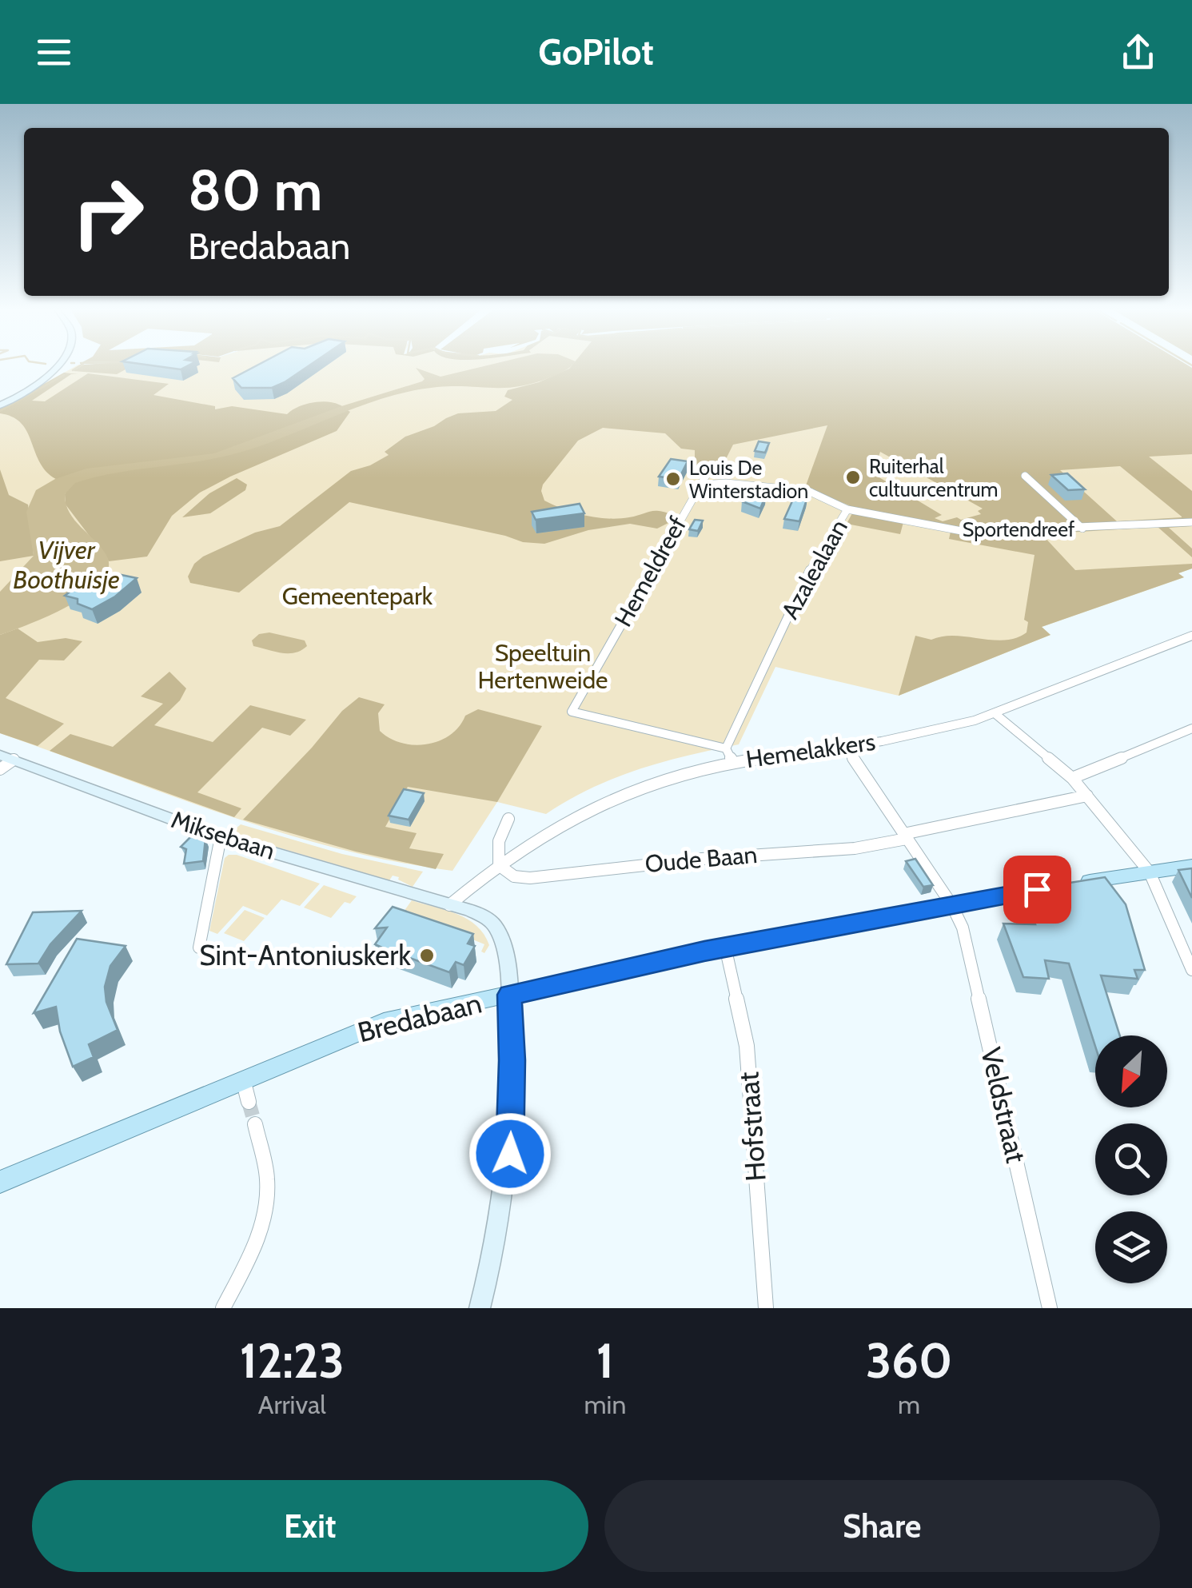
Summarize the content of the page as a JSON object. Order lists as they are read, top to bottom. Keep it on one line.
{"streets":{"main road":["Miksebaan","Bredabaan"],"street":["Sportendreef","Azalealaan","Hemeldreef","Hemelakkers","Oude Baan","Veldstraat","Hofstraat"]},"crossings":[["Sportendreef","Azalealaan"],["Azalealaan","Hemeldreef"],["Hemelakkers","Miksebaan"],["Hemelakkers","Oude Baan"],["Hemelakkers","Veldstraat"],["Miksebaan","Bredabaan"],["Oude Baan","Veldstraat"],["Bredabaan","Veldstraat"],["Bredabaan","Hofstraat"]],"water":["Vijver Boothuisje"],"parks":["Gemeentepark","Speeltuin Hertenweide"],"places":["Ruiterhal cultuurcentrum","Louis De Winterstadion","Sint-Antoniuskerk"],"north":"bottom left","page":{"header":"GoPilot","turn":["80 m","Bredabaan"],"eta":["12:23","Arrival","1","min","360","m"],"buttons":["Exit","Share"]}}
